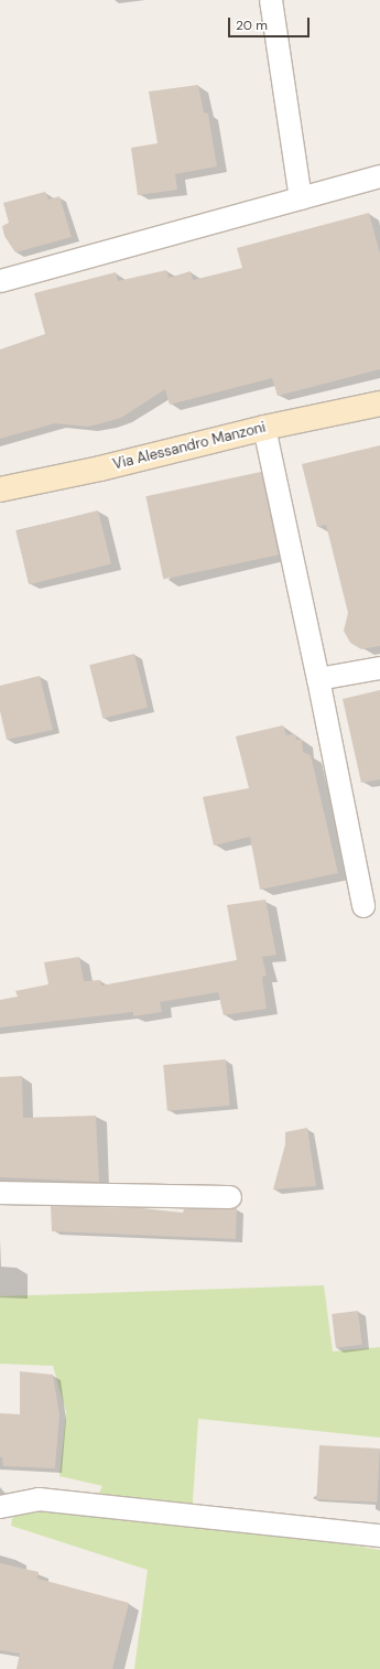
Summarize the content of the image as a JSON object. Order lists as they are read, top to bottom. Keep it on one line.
{"streets":{"main road":["Via Alessandro Manzoni"]},"scale_bar":"20 m"}
